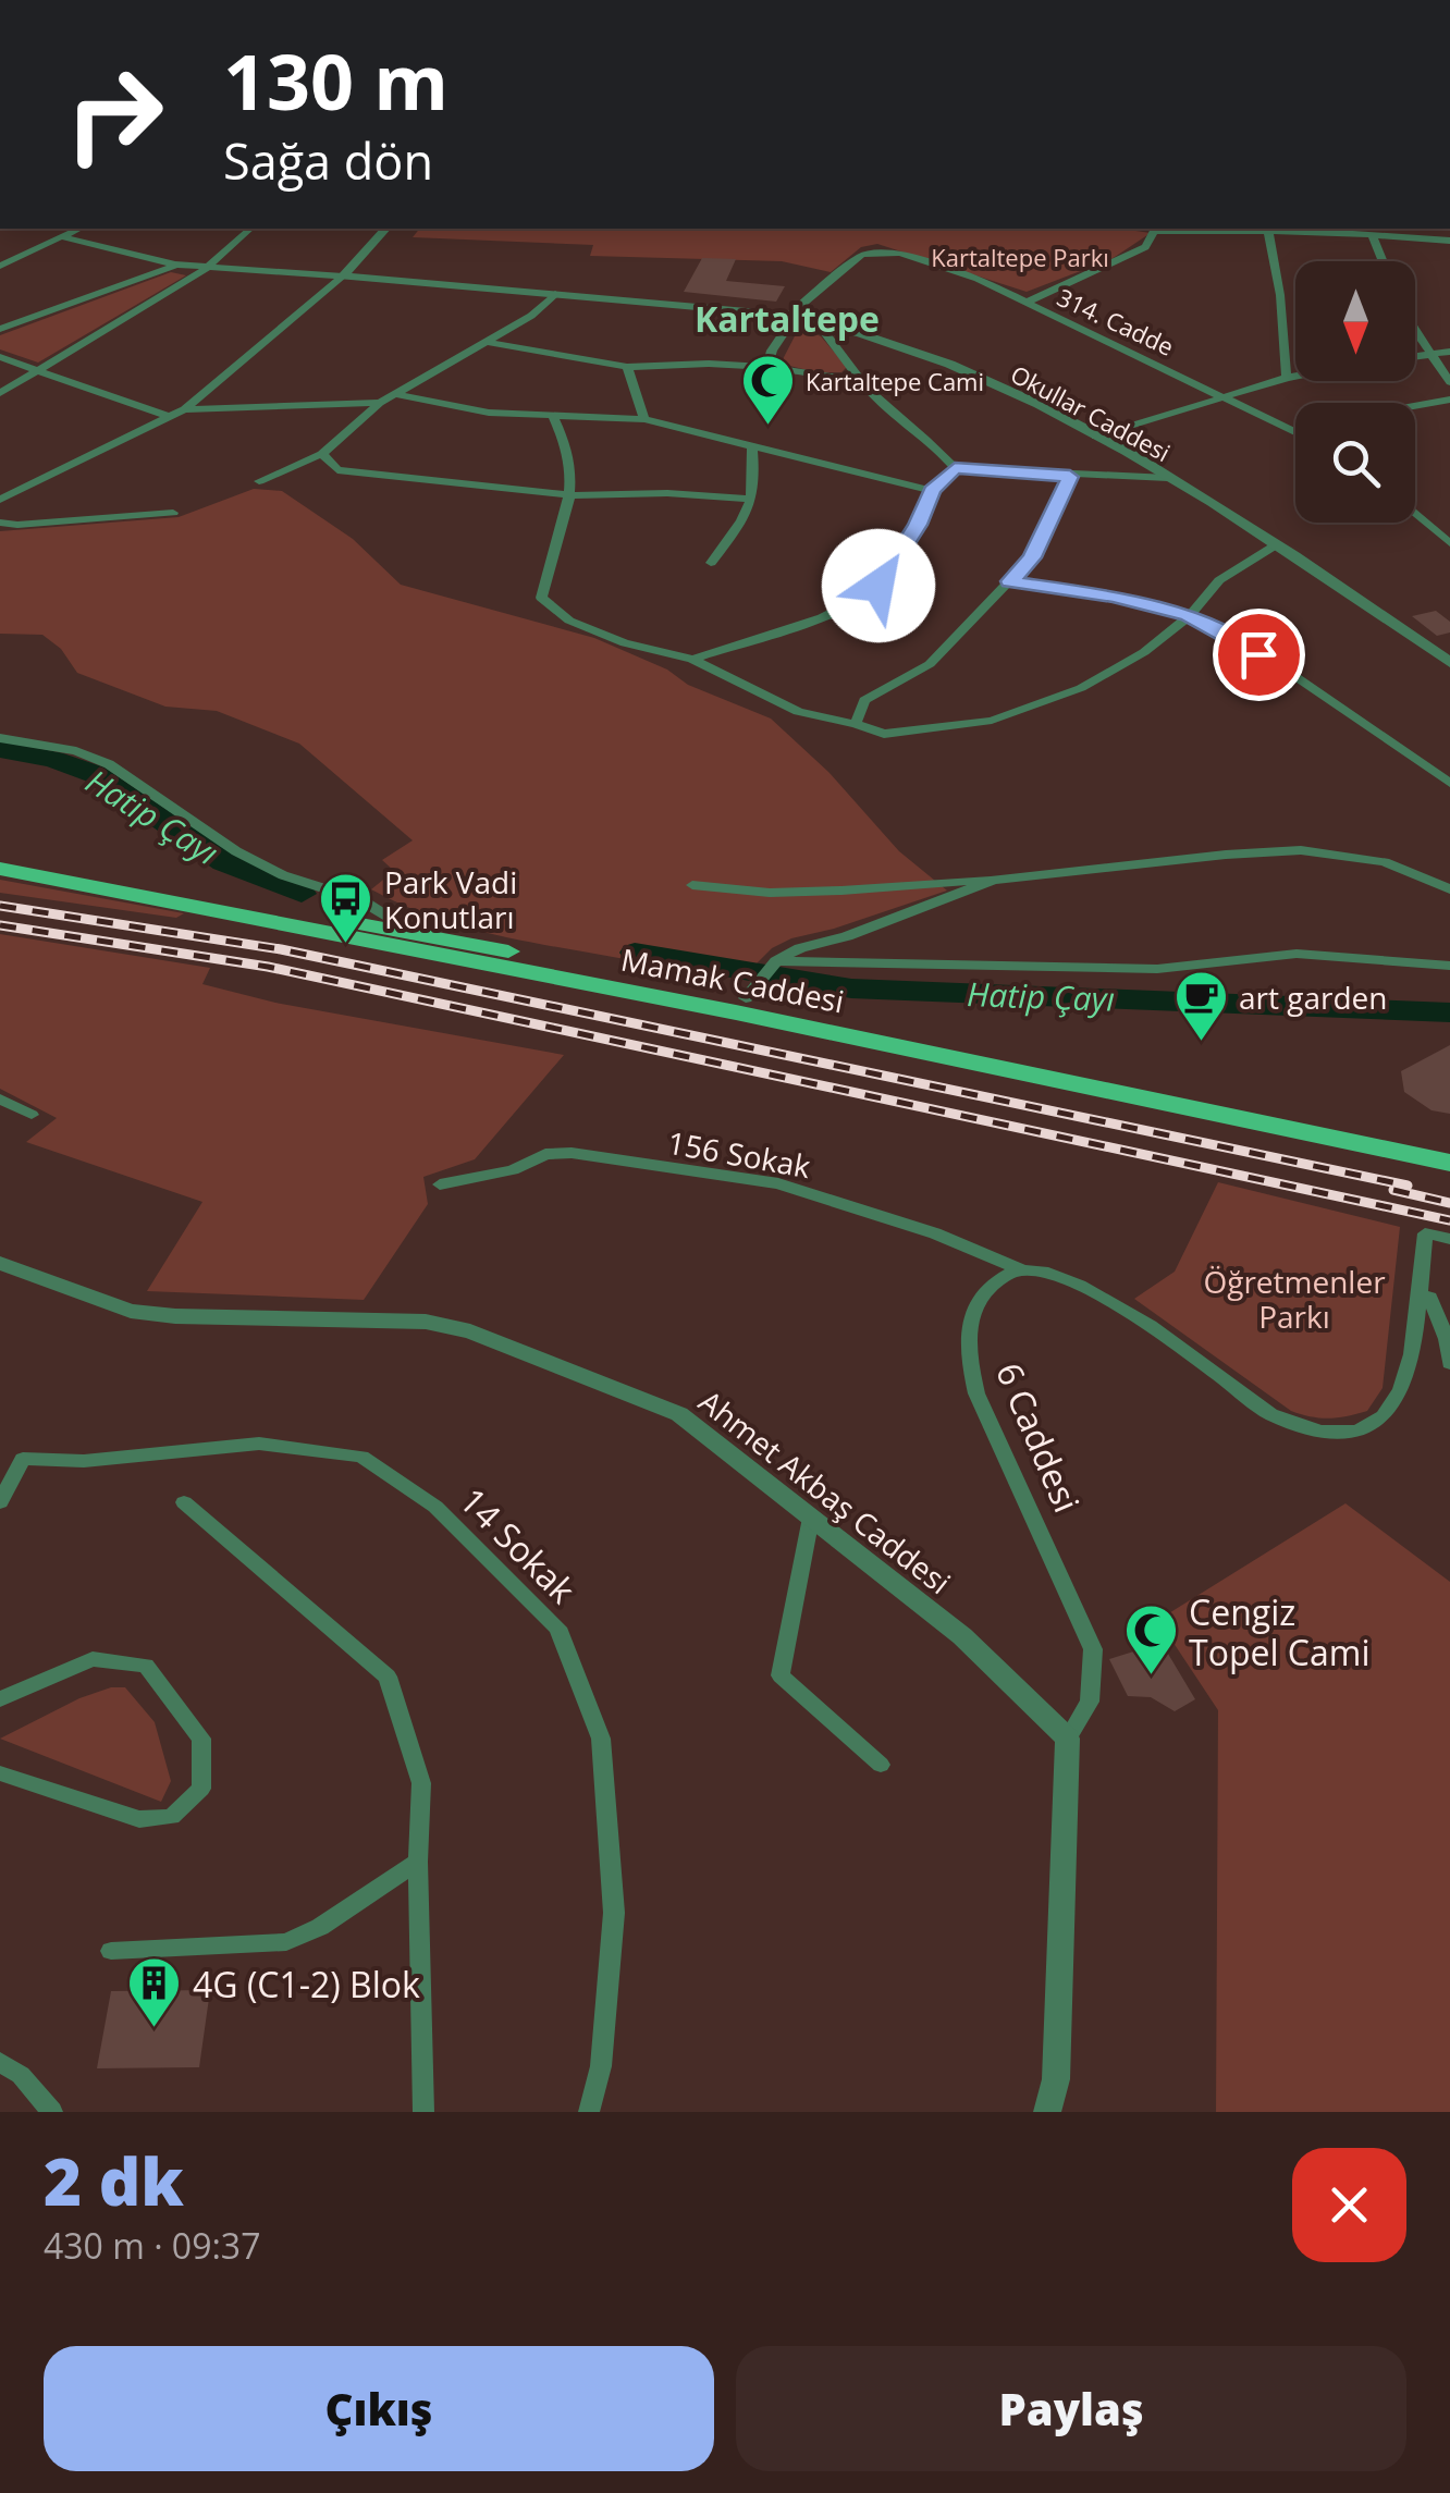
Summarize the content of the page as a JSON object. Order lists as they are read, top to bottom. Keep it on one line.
{"streets":{"main road":["Mamak Caddesi"],"street":["314. Cadde","Okullar Caddesi","156 Sokak","6 Caddesi","Ahmet Akbaş Caddesi","14 Sokak"]},"crossings":[["314. Cadde","Okullar Caddesi"],["156 Sokak","6 Caddesi"],["6 Caddesi","Ahmet Akbaş Caddesi"]],"districts":["Kartaltepe"],"water":["Hatip Çayı"],"parks":["Kartaltepe Parkı","Öğretmenler Parkı"],"places":{"mosque":["Kartaltepe Cami","Cengiz Topel Cami"],"bus stop":["Park Vadi Konutları"],"cafe":["art garden"],"building":["4G (C1-2) Blok"]},"north":"bottom","page":{"turn":["130 m","Sağa dön"],"heading":["2 dk","430 m · 09:37"],"buttons":["Çıkış","Paylaş"]}}
